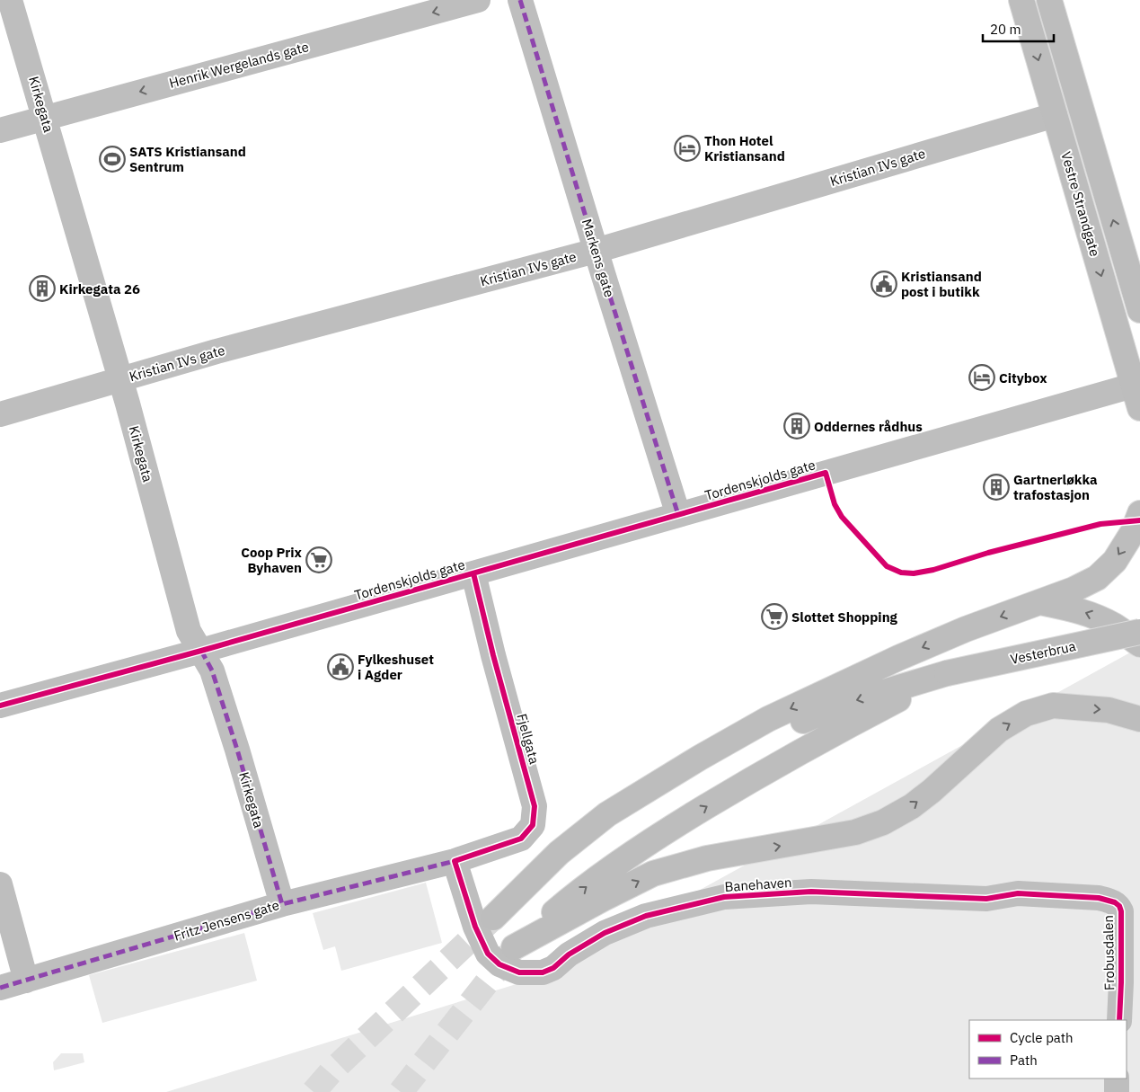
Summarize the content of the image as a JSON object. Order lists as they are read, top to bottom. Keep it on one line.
{"streets":{"main road":["Vestre Strandgate","Vesterbrua"],"street":["Henrik Wergelands gate","Kirkegata","Kristian IVs gate","Markens gate","Tordenskjolds gate","Fjellgata","Banehaven","Fritz Jensens gate","Frobusdalen"]},"crossings":[["Henrik Wergelands gate","Kirkegata"],["Kirkegata","Kristian IVs gate"],["Kirkegata","Tordenskjolds gate"],["Kirkegata","Fritz Jensens gate"],["Kristian IVs gate","Vestre Strandgate"],["Kristian IVs gate","Markens gate"],["Vestre Strandgate","Tordenskjolds gate"],["Markens gate","Tordenskjolds gate"],["Tordenskjolds gate","Fjellgata"],["Fjellgata","Banehaven"],["Fjellgata","Fritz Jensens gate"],["Banehaven","Fritz Jensens gate"],["Banehaven","Frobusdalen"]],"one_way":["Henrik Wergelands gate"],"places":{"hotel":["Thon Hotel Kristiansand","Citybox"],"sports":["SATS Kristiansand Sentrum"],"public building":["Kristiansand post i butikk","Fylkeshuset i Agder"],"building":["Kirkegata 26","Oddernes rådhus","Gartnerløkka trafostasjon"],"supermarket":["Coop Prix Byhaven","Slottet Shopping"]},"legend":["Cycle path","Path"],"scale_bar":"20 m"}
